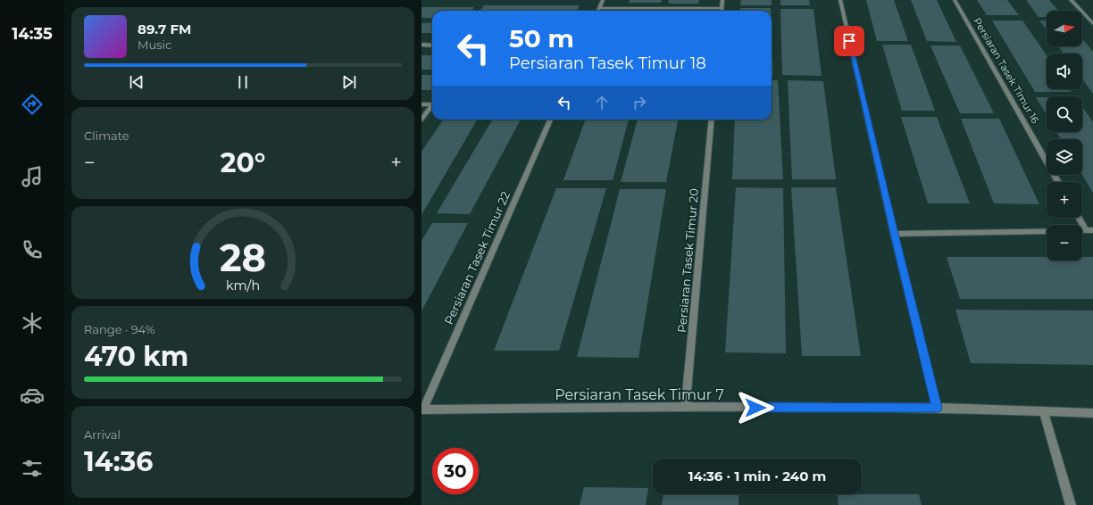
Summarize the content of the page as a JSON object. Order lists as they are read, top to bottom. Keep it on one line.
{"streets":{"street":["Persiaran Tasek Timur 16","Persiaran Tasek Timur 22","Persiaran Tasek Timur 20","Persiaran Tasek Timur 7"]},"crossings":[["Persiaran Tasek Timur 22","Persiaran Tasek Timur 7"],["Persiaran Tasek Timur 20","Persiaran Tasek Timur 7"]],"north":"right","page":{"tabs":"14:35","map_buttons":["+","−"],"turn":["50 m","Persiaran Tasek Timur 18"],"song":["89.7 FM","Music"],"tile":["Climate",["Range · 94%","470 km"],["Arrival","14:36"]],"heat":["−","20°","+"],"limit":"30","trip":"14:36 · 1 min · 240 m","gauge":["28","km/h"]}}
